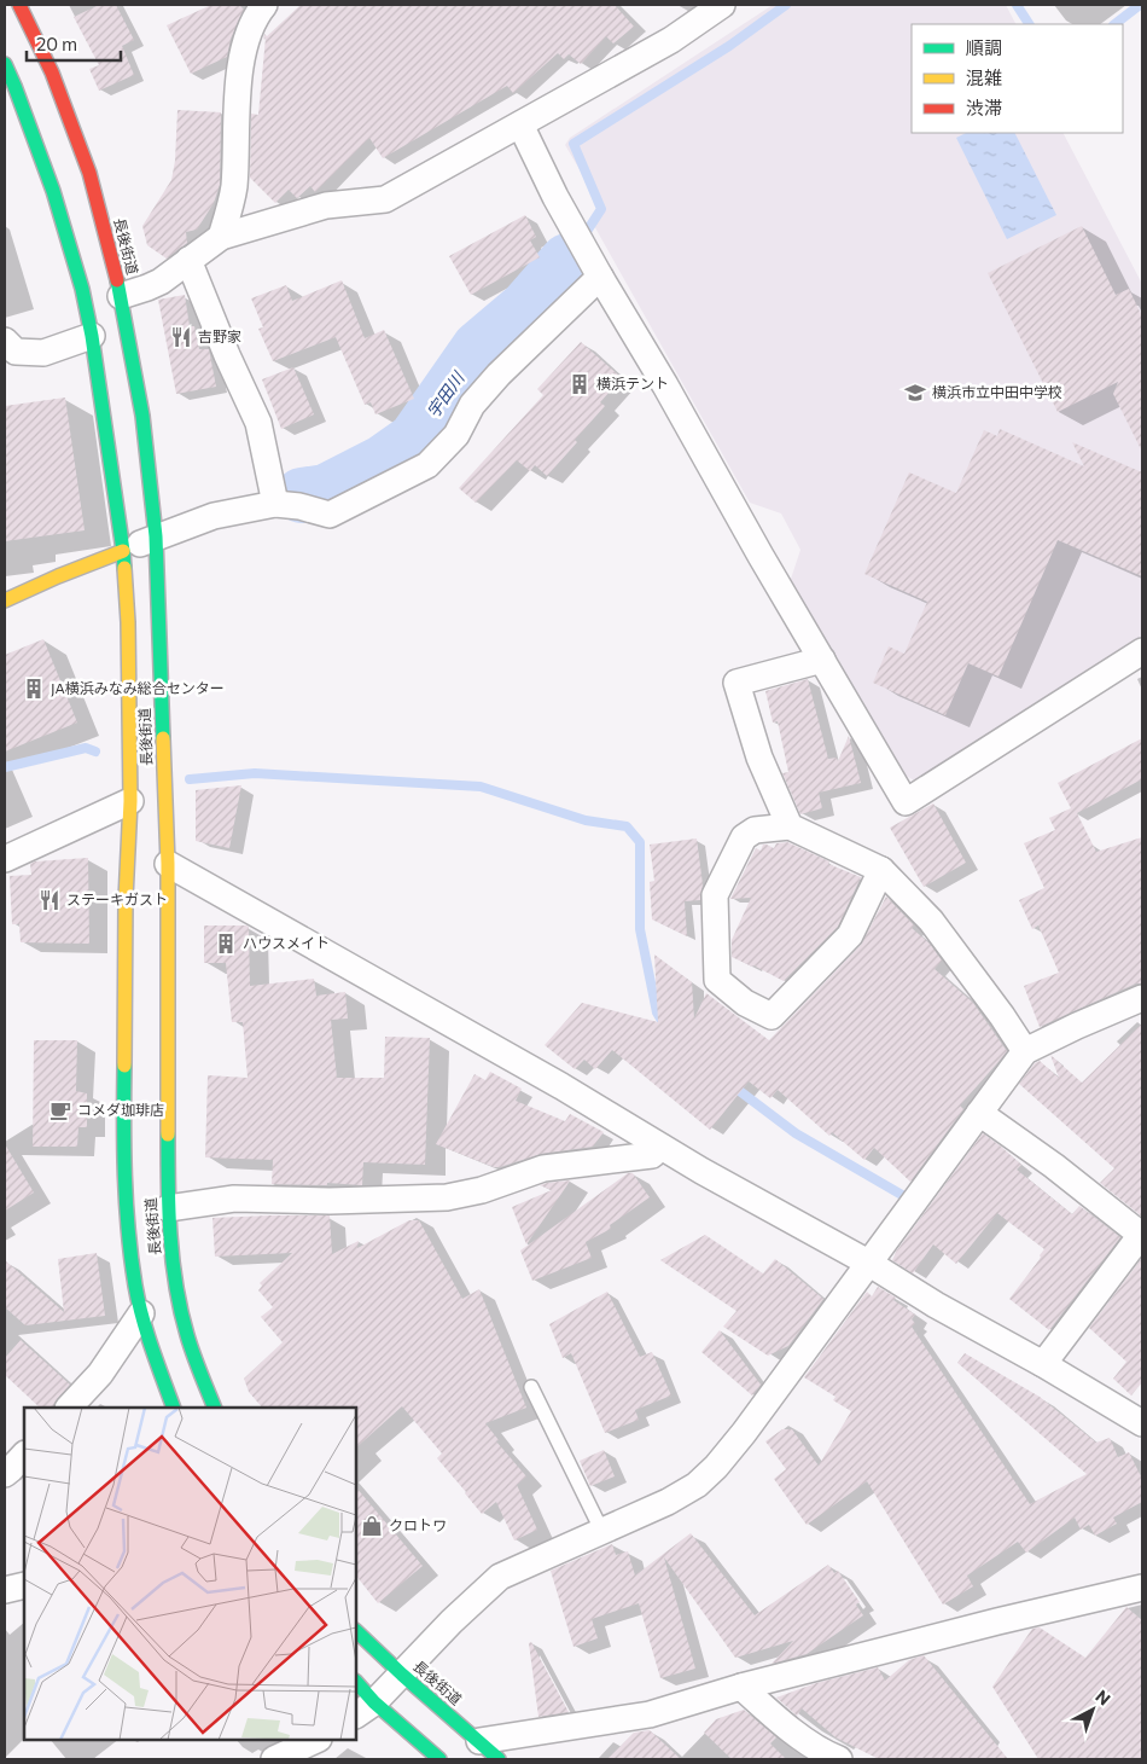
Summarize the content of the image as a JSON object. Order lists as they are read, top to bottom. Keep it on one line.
{"streets":{"main road":["長後街道"]},"water":["宇田川"],"places":{"restaurant":["吉野家","ステーキガスト"],"building":["横浜テント","JA横浜みなみ総合センター","ハウスメイト"],"school or university":["横浜市立中田中学校"],"cafe":["コメダ珈琲店"],"shop":["クロトワ"]},"legend":["順調","混雑","渋滞"],"scale_bar":"20 m","north":"top right"}
